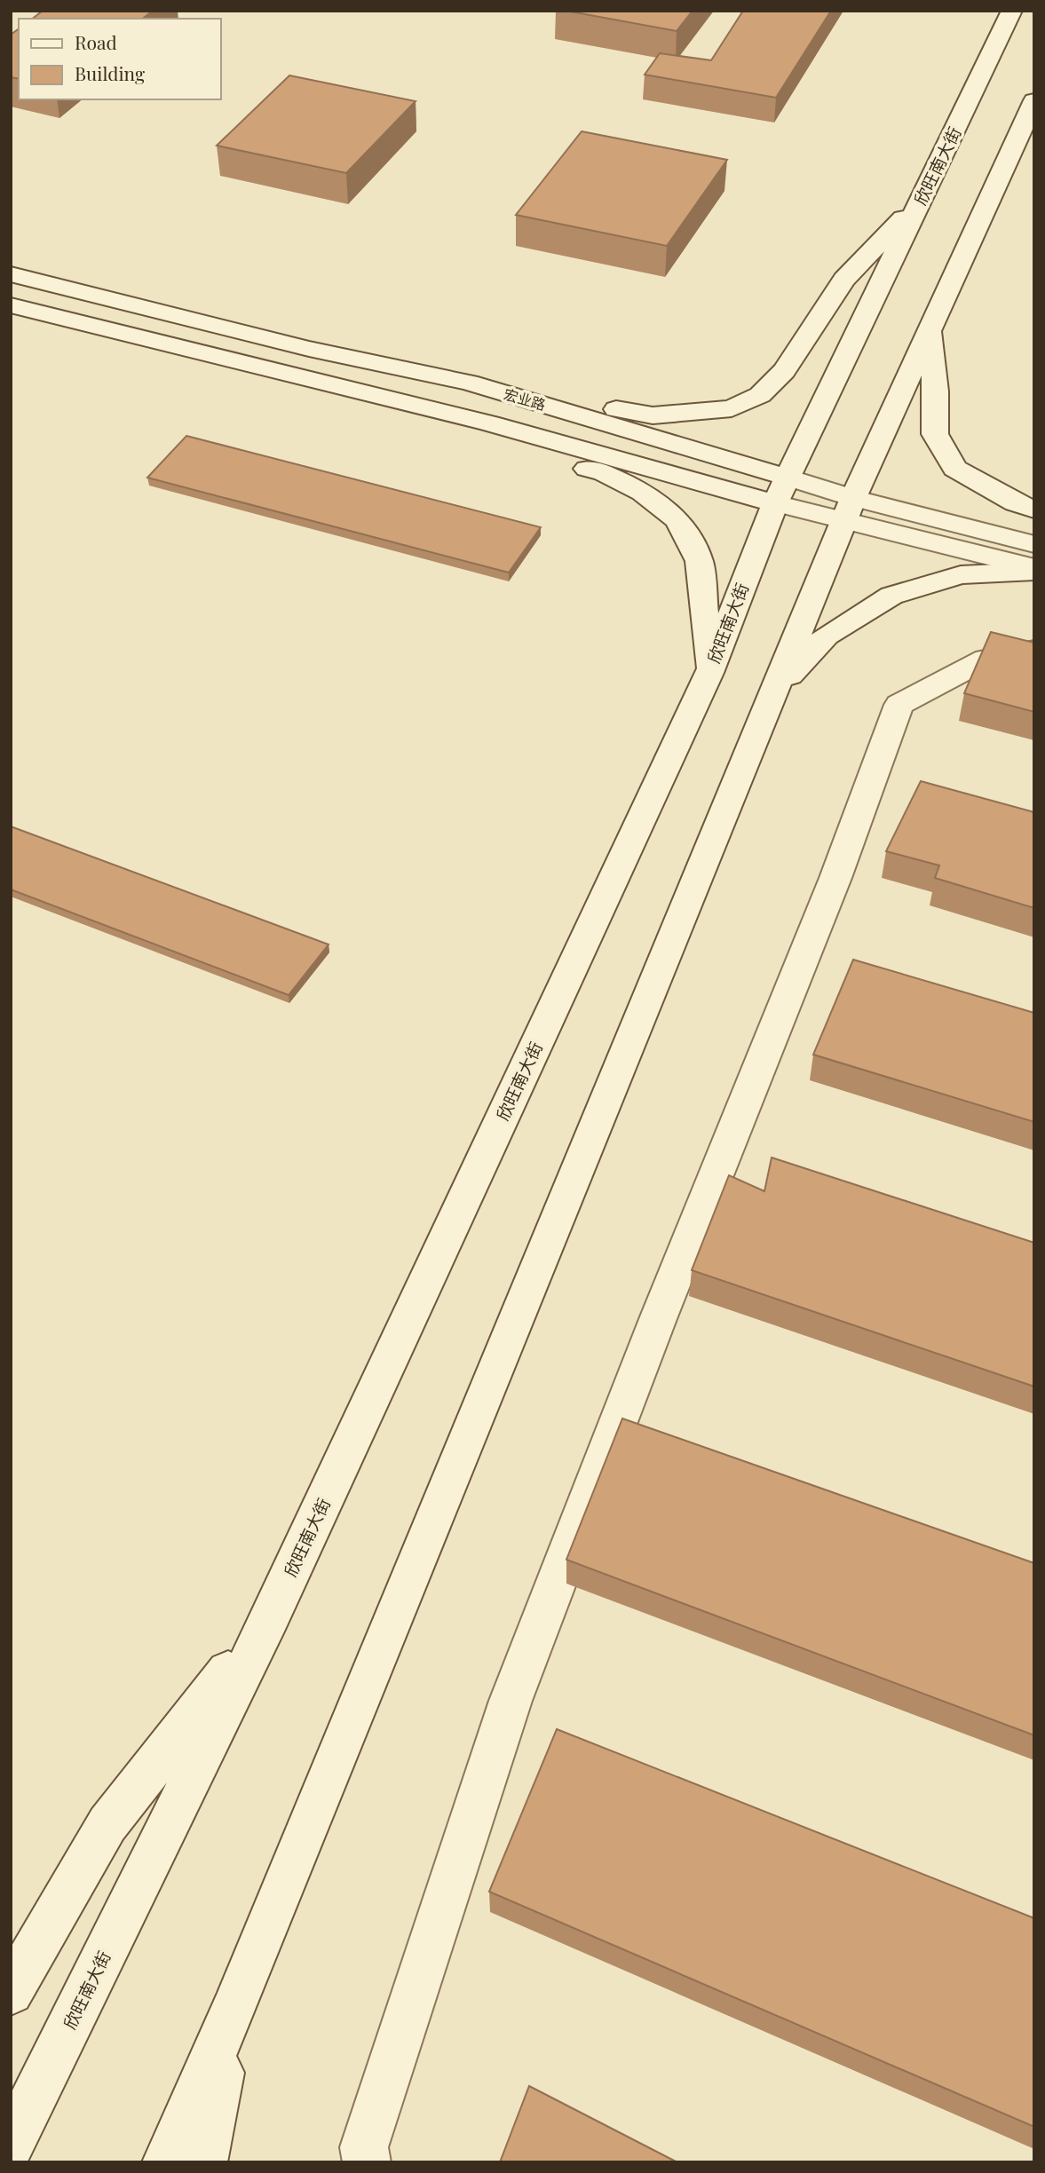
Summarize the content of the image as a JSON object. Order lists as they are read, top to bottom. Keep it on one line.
{"streets":{"street":["欣旺南大街","宏业路"]},"crossings":[["欣旺南大街","宏业路"]],"legend":["Road","Building"]}
